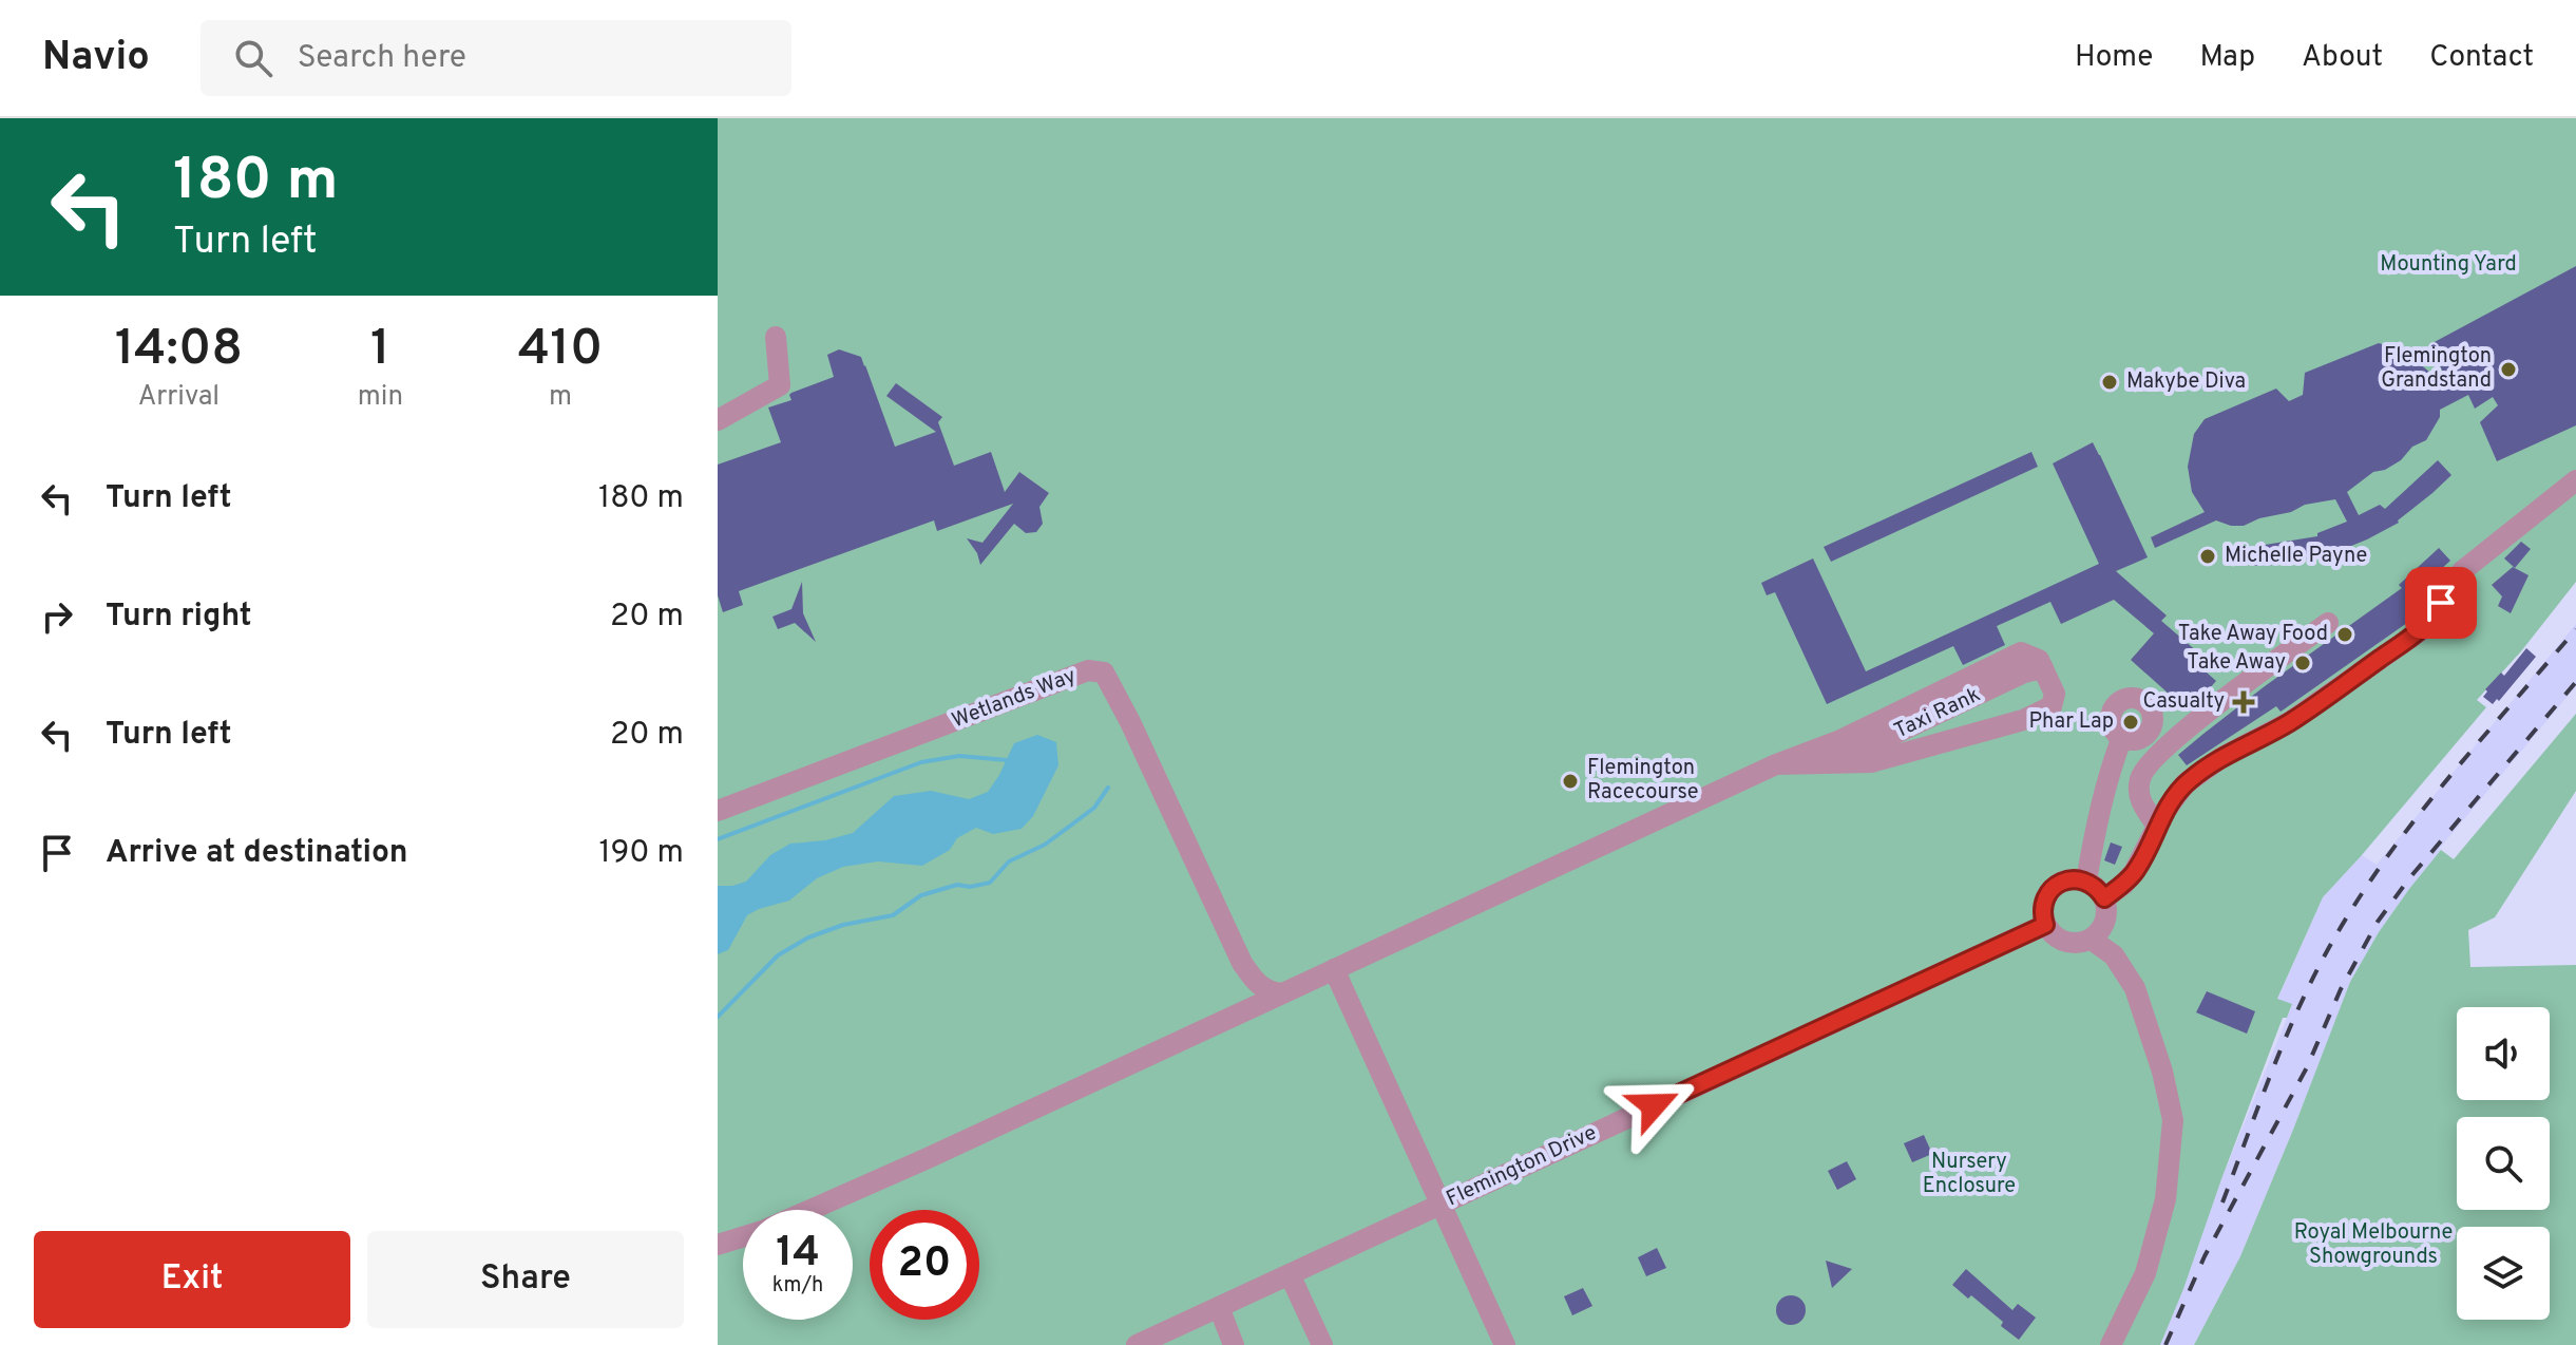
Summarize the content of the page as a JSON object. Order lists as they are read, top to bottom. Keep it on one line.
{"streets":{"lane":["Wetlands Way","Taxi Rank","Flemington Drive"]},"parks":["Mounting Yard","Nursery Enclosure","Royal Melbourne Showgrounds"],"places":{"other":["Flemington Grandstand","Makybe Diva","Michelle Payne","Take Away Food","Take Away","Phar Lap","Flemington Racecourse"],"health":["Casualty"]},"page":{"header":"Navio","search":"Search here","nav":["Home","Map","About","Contact"],"turn":["180 m","Turn left"],"eta":["14:08","Arrival","1","min","410","m"],"list":[{"name":"Turn left","value":"180 m"},{"name":"Turn right","value":"20 m"},{"name":"Turn left","value":"20 m"},{"name":"Arrive at destination","value":"190 m"}],"speed":"14 km/h","limit":"20","buttons":["Exit","Share"]}}
